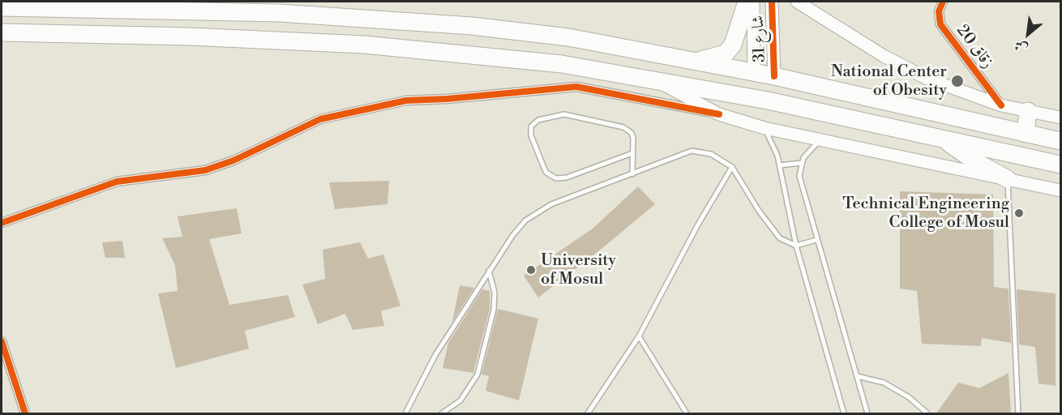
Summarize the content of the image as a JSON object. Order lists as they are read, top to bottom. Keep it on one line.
{"streets":{"main road":["شارع 31"],"street":["زقاق 20"]},"places":["National Center of Obesity","Technical Engineering College of Mosul","University of Mosul"],"north":"bottom left"}
